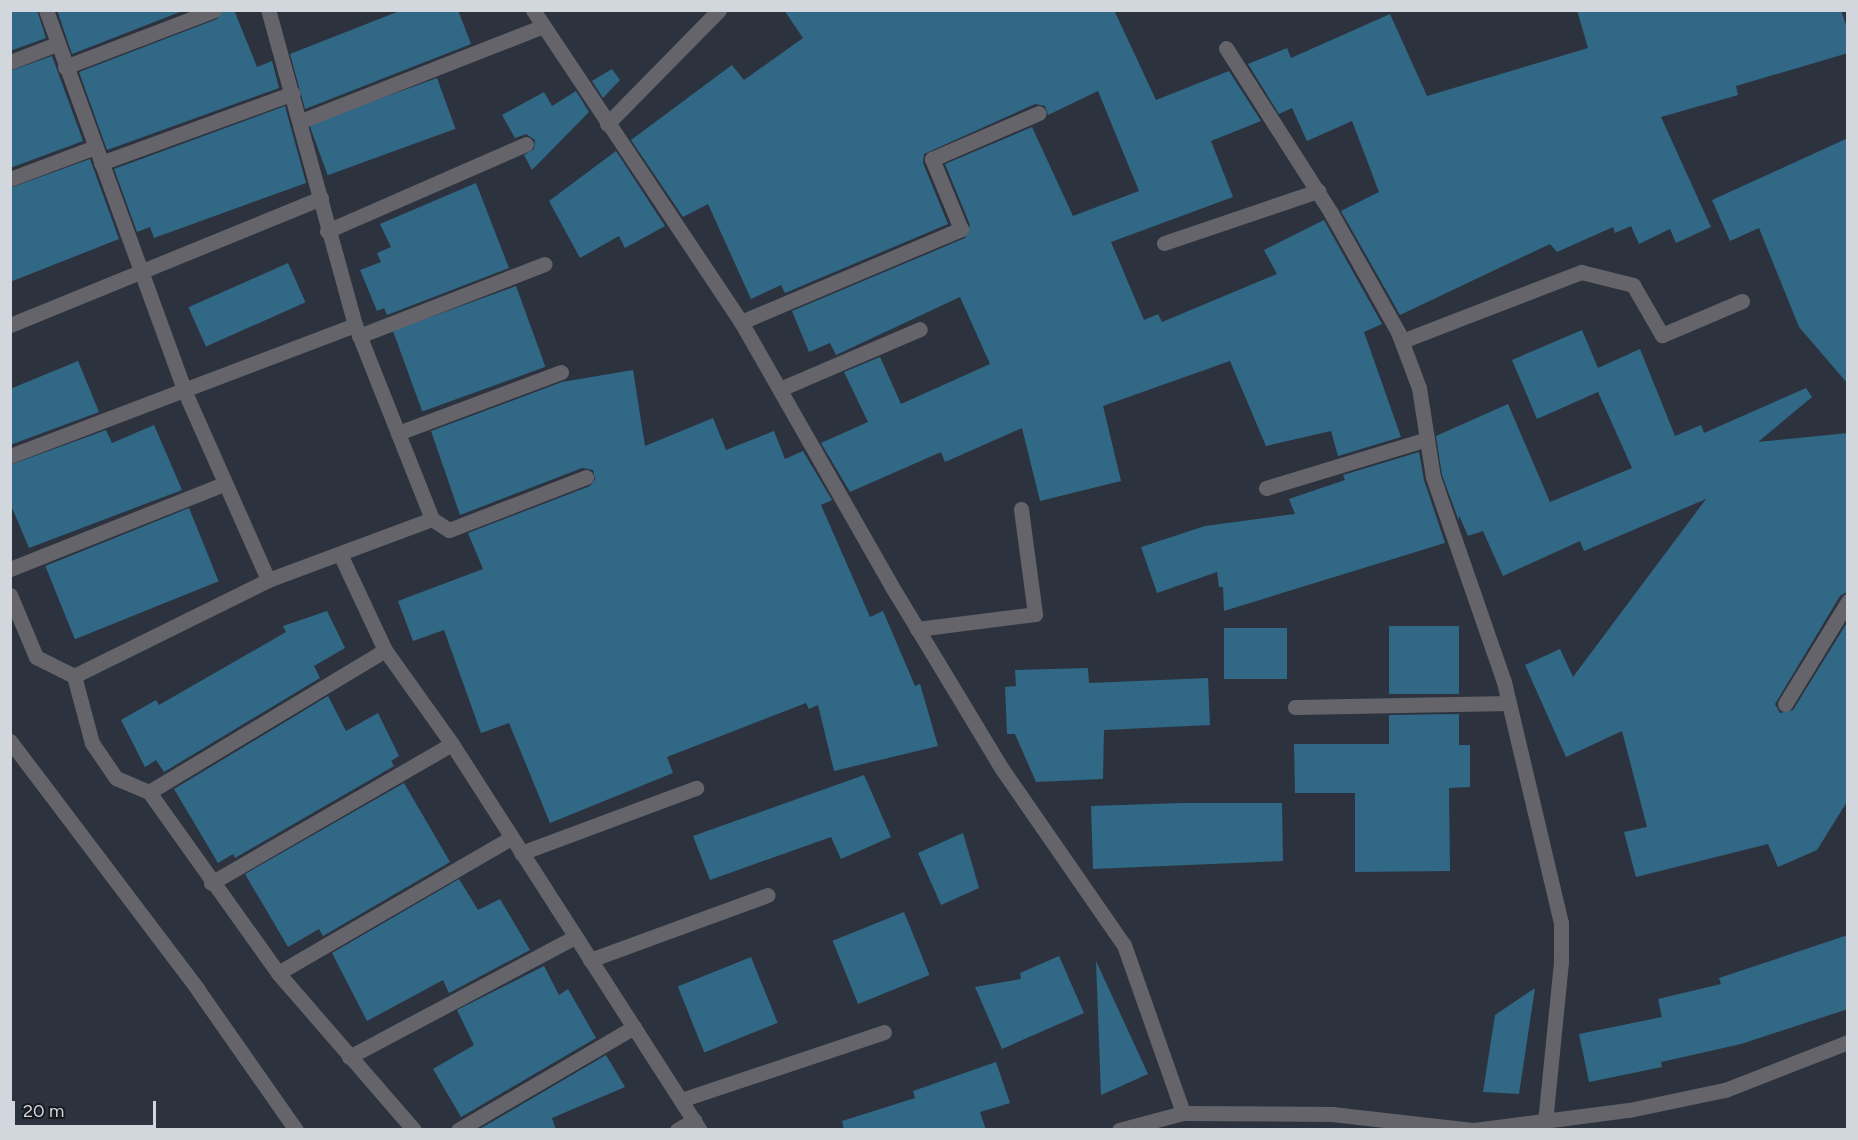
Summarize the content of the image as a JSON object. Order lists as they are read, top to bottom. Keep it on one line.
{"scale_bar":"20 m"}
